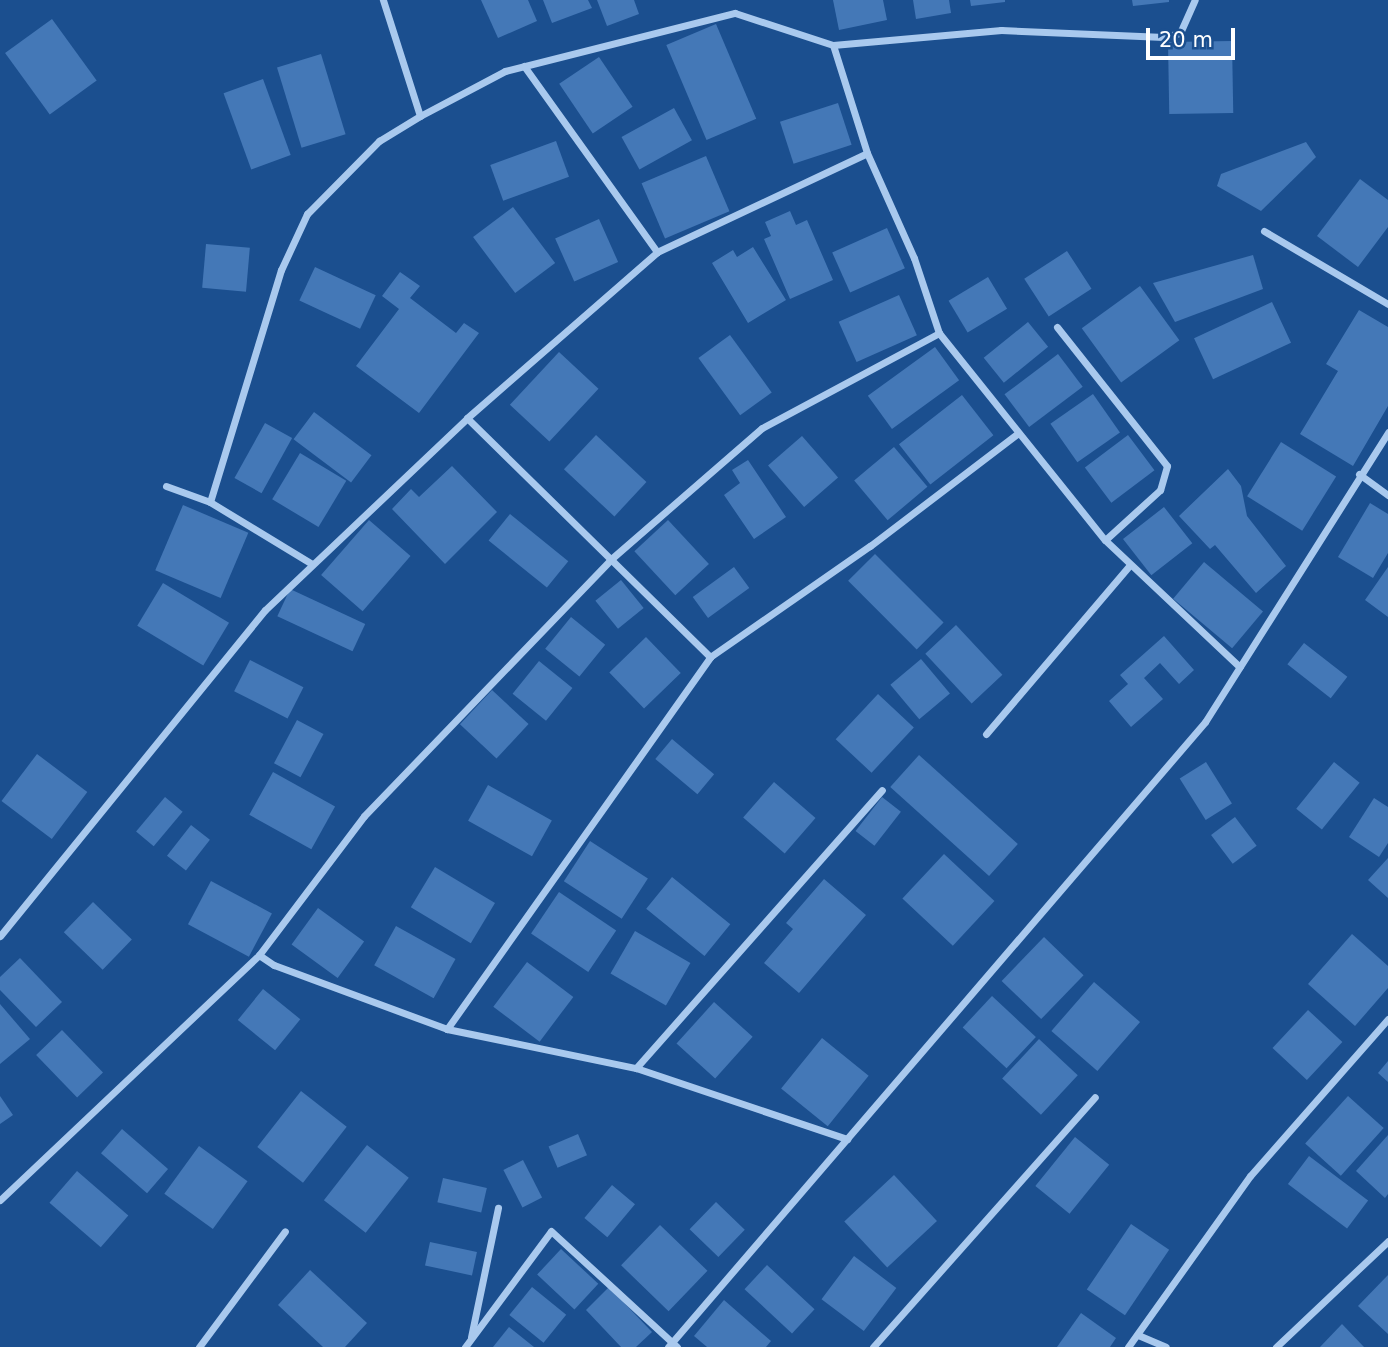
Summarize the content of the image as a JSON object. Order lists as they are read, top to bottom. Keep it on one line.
{"scale_bar":"20 m"}
